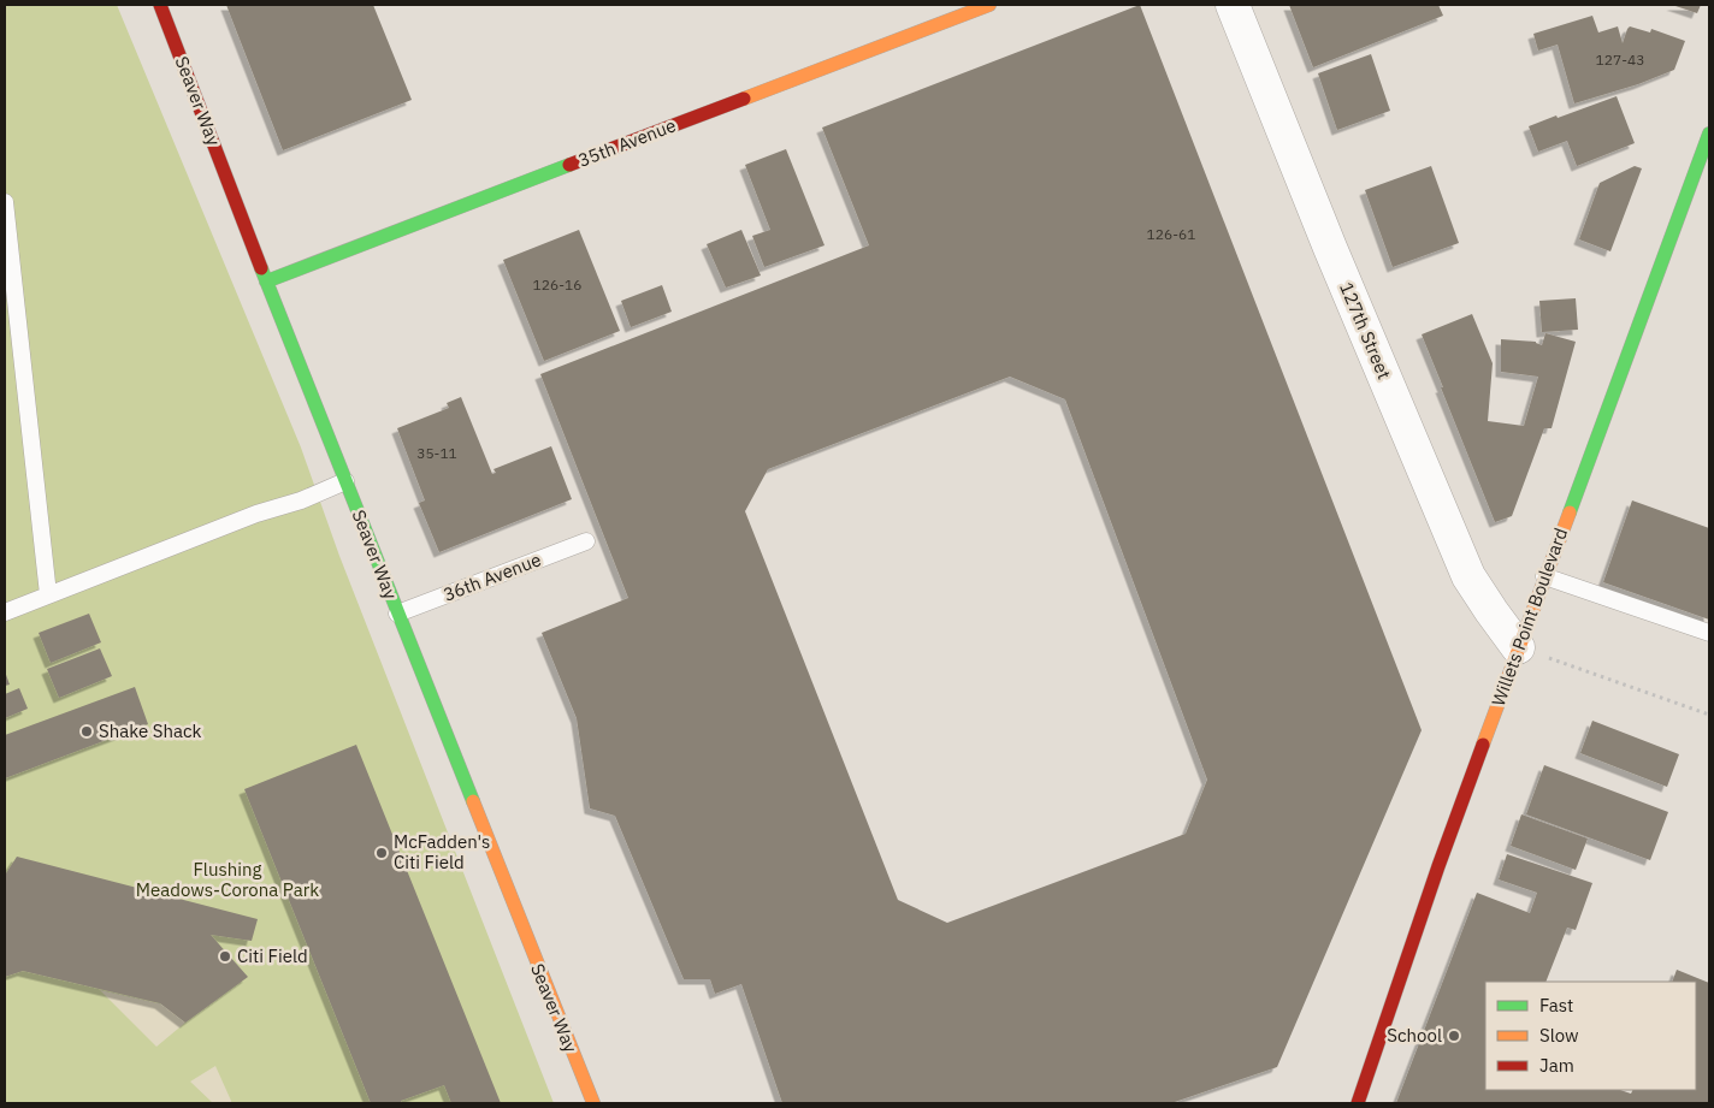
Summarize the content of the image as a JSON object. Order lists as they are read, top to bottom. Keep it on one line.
{"streets":{"street":["Seaver Way","35th Avenue","127th Street","Willets Point Boulevard"],"lane":["36th Avenue"]},"crossings":[["Seaver Way","35th Avenue"],["Seaver Way","36th Avenue"],["127th Street","Willets Point Boulevard"]],"parks":["Flushing Meadows-Corona Park"],"places":["Shake Shack","McFadden's Citi Field","Citi Field","School"],"house_numbers":["127-43","126-61","126-16","35-11"],"legend":["Fast","Slow","Jam"]}
